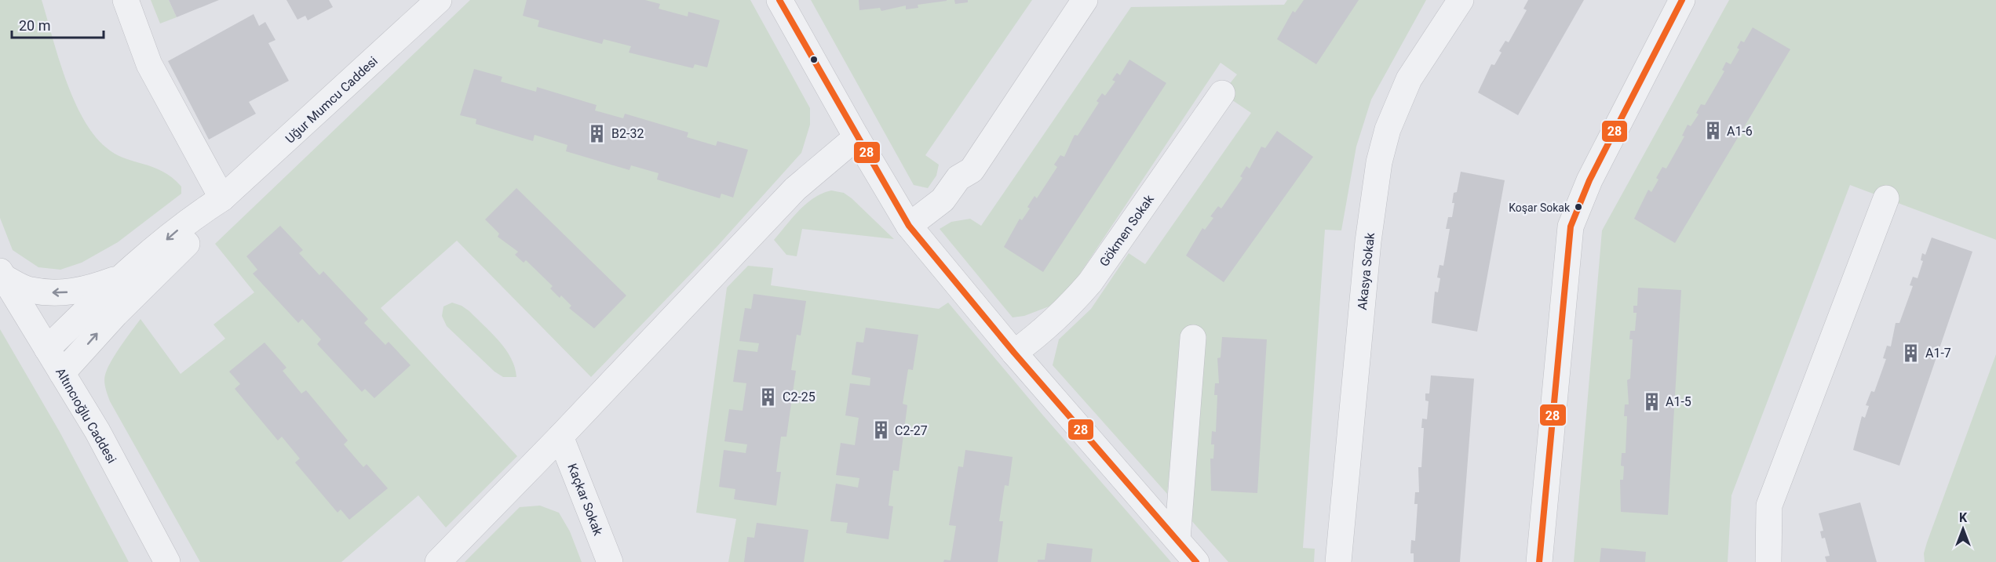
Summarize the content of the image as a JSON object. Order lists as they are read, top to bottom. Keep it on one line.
{"streets":{"street":["Uğur Mumcu Caddesi","Gökmen Sokak","Akasya Sokak","Altıncıoğlu Caddesi","Kaçkar Sokak"]},"places":{"building":["A1-6","B2-32","A1-7","C2-25","A1-5","C2-27"],"other":["Koşar Sokak"]},"lines":["transit line 28"],"scale_bar":"20 m","north":"top"}
